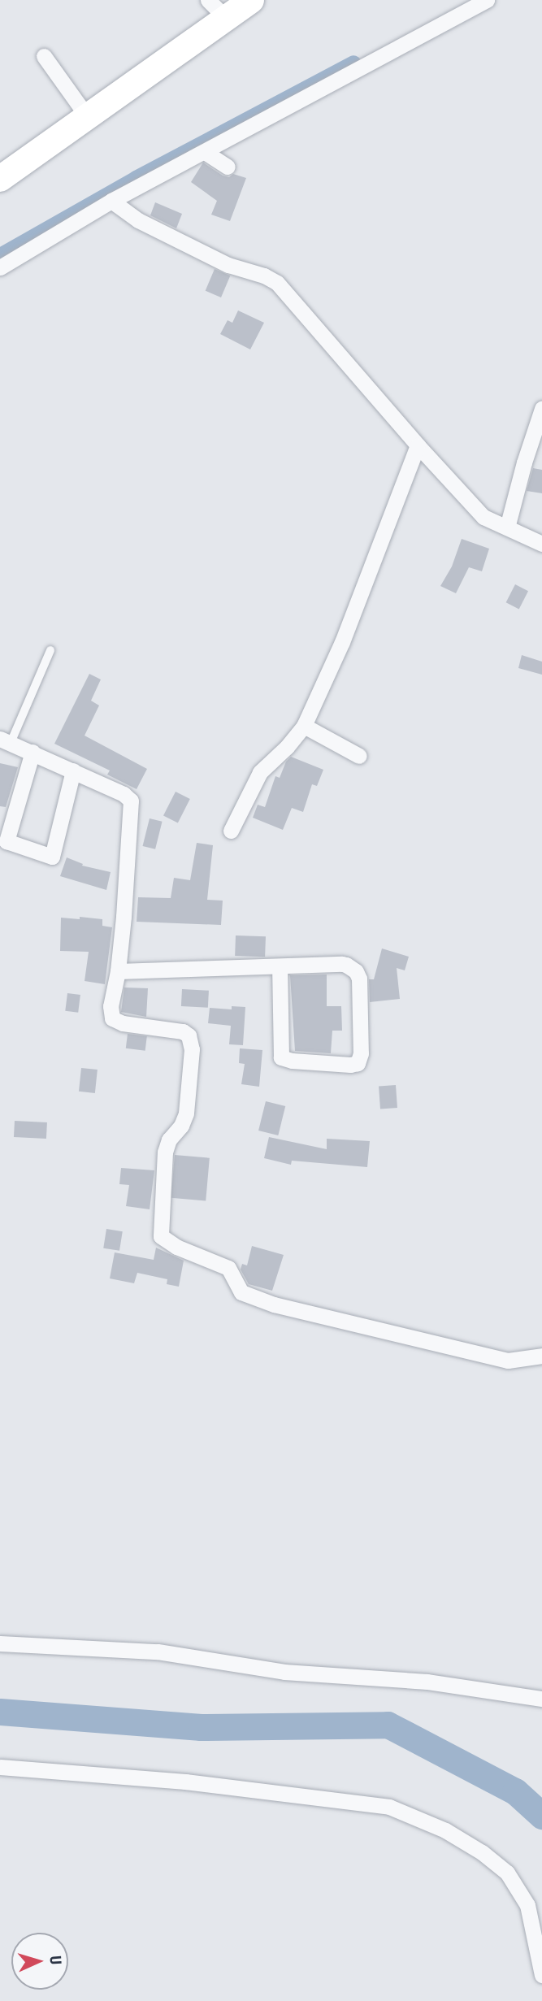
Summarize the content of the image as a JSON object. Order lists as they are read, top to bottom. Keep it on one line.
{"north":"right"}
